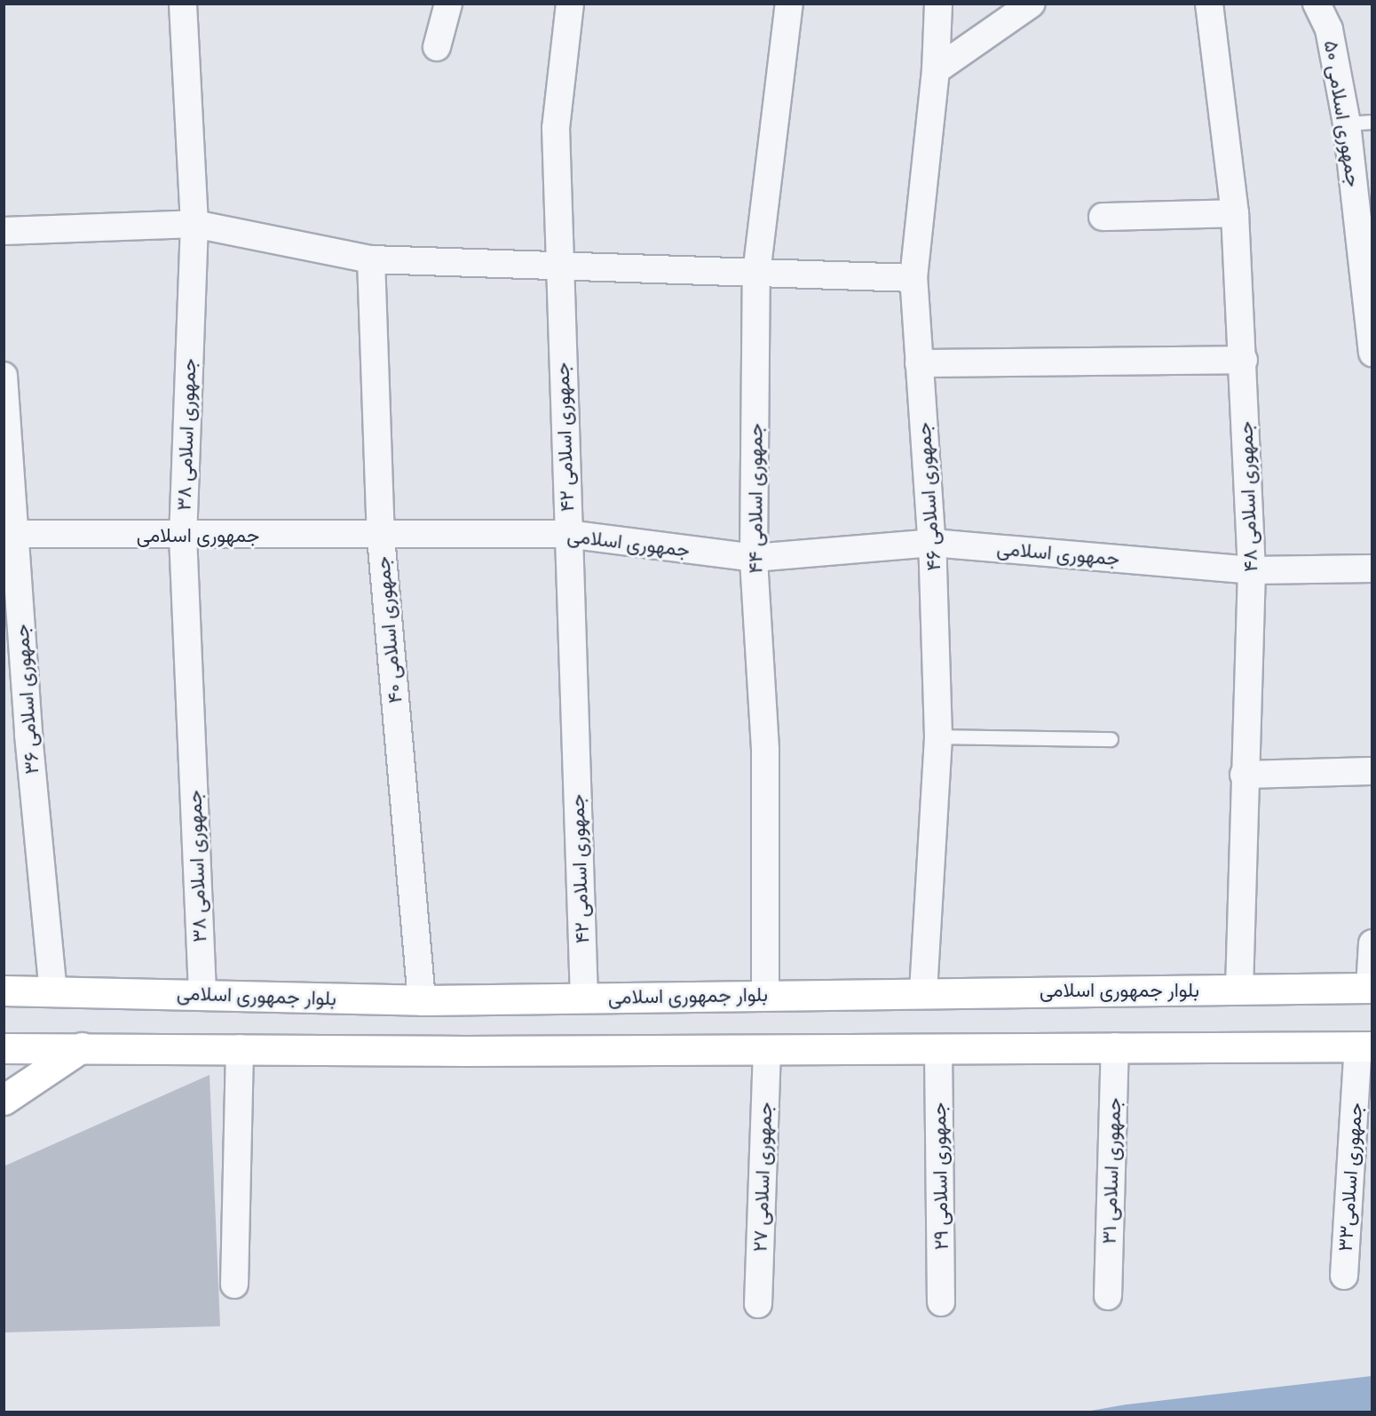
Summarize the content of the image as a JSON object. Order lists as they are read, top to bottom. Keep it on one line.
{"streets":{"main road":["بلوار جمهوری اسلامی"],"street":["جمهوری اسلامی ۵۰","جمهوری اسلامی ۳۸","جمهوری اسلامی ۴۲","جمهوری اسلامی ۴۶","جمهوری اسلامی ۴۸","جمهوری اسلامی ۴۴","جمهوری اسلامی","جمهوری اسلامی ۴۰","جمهوری اسلامی ۳۶","جمهوری اسلامی ۳۱","جمهوری اسلامی ۲۹","جمهوری اسلامی ۲۷","جمهوری اسلامی۳۳"]},"crossings":[["جمهوری اسلامی ۳۸","جمهوری اسلامی"],["جمهوری اسلامی ۳۸","بلوار جمهوری اسلامی"],["جمهوری اسلامی ۴۲","جمهوری اسلامی"],["جمهوری اسلامی ۴۲","بلوار جمهوری اسلامی"],["جمهوری اسلامی ۴۶","جمهوری اسلامی"],["جمهوری اسلامی ۴۶","بلوار جمهوری اسلامی"],["جمهوری اسلامی ۴۸","جمهوری اسلامی"],["جمهوری اسلامی ۴۸","بلوار جمهوری اسلامی"],["جمهوری اسلامی ۴۴","جمهوری اسلامی"],["جمهوری اسلامی ۴۴","بلوار جمهوری اسلامی"],["جمهوری اسلامی","جمهوری اسلامی ۴۰"],["جمهوری اسلامی","جمهوری اسلامی ۳۶"],["جمهوری اسلامی ۴۰","بلوار جمهوری اسلامی"],["جمهوری اسلامی ۳۶","بلوار جمهوری اسلامی"]]}
